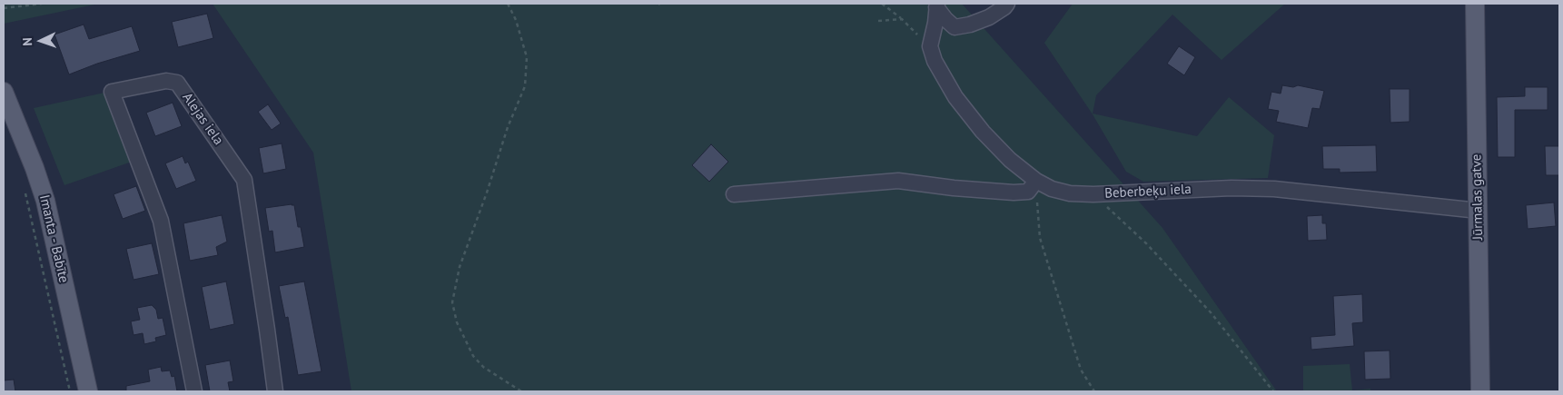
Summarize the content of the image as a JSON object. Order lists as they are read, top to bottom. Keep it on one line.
{"streets":{"main road":["Jūrmalas gatve","Imanta - Babīte"],"street":["Alejas iela","Beberbeķu iela"]},"crossings":[["Beberbeķu iela","Jūrmalas gatve"]],"north":"left"}
